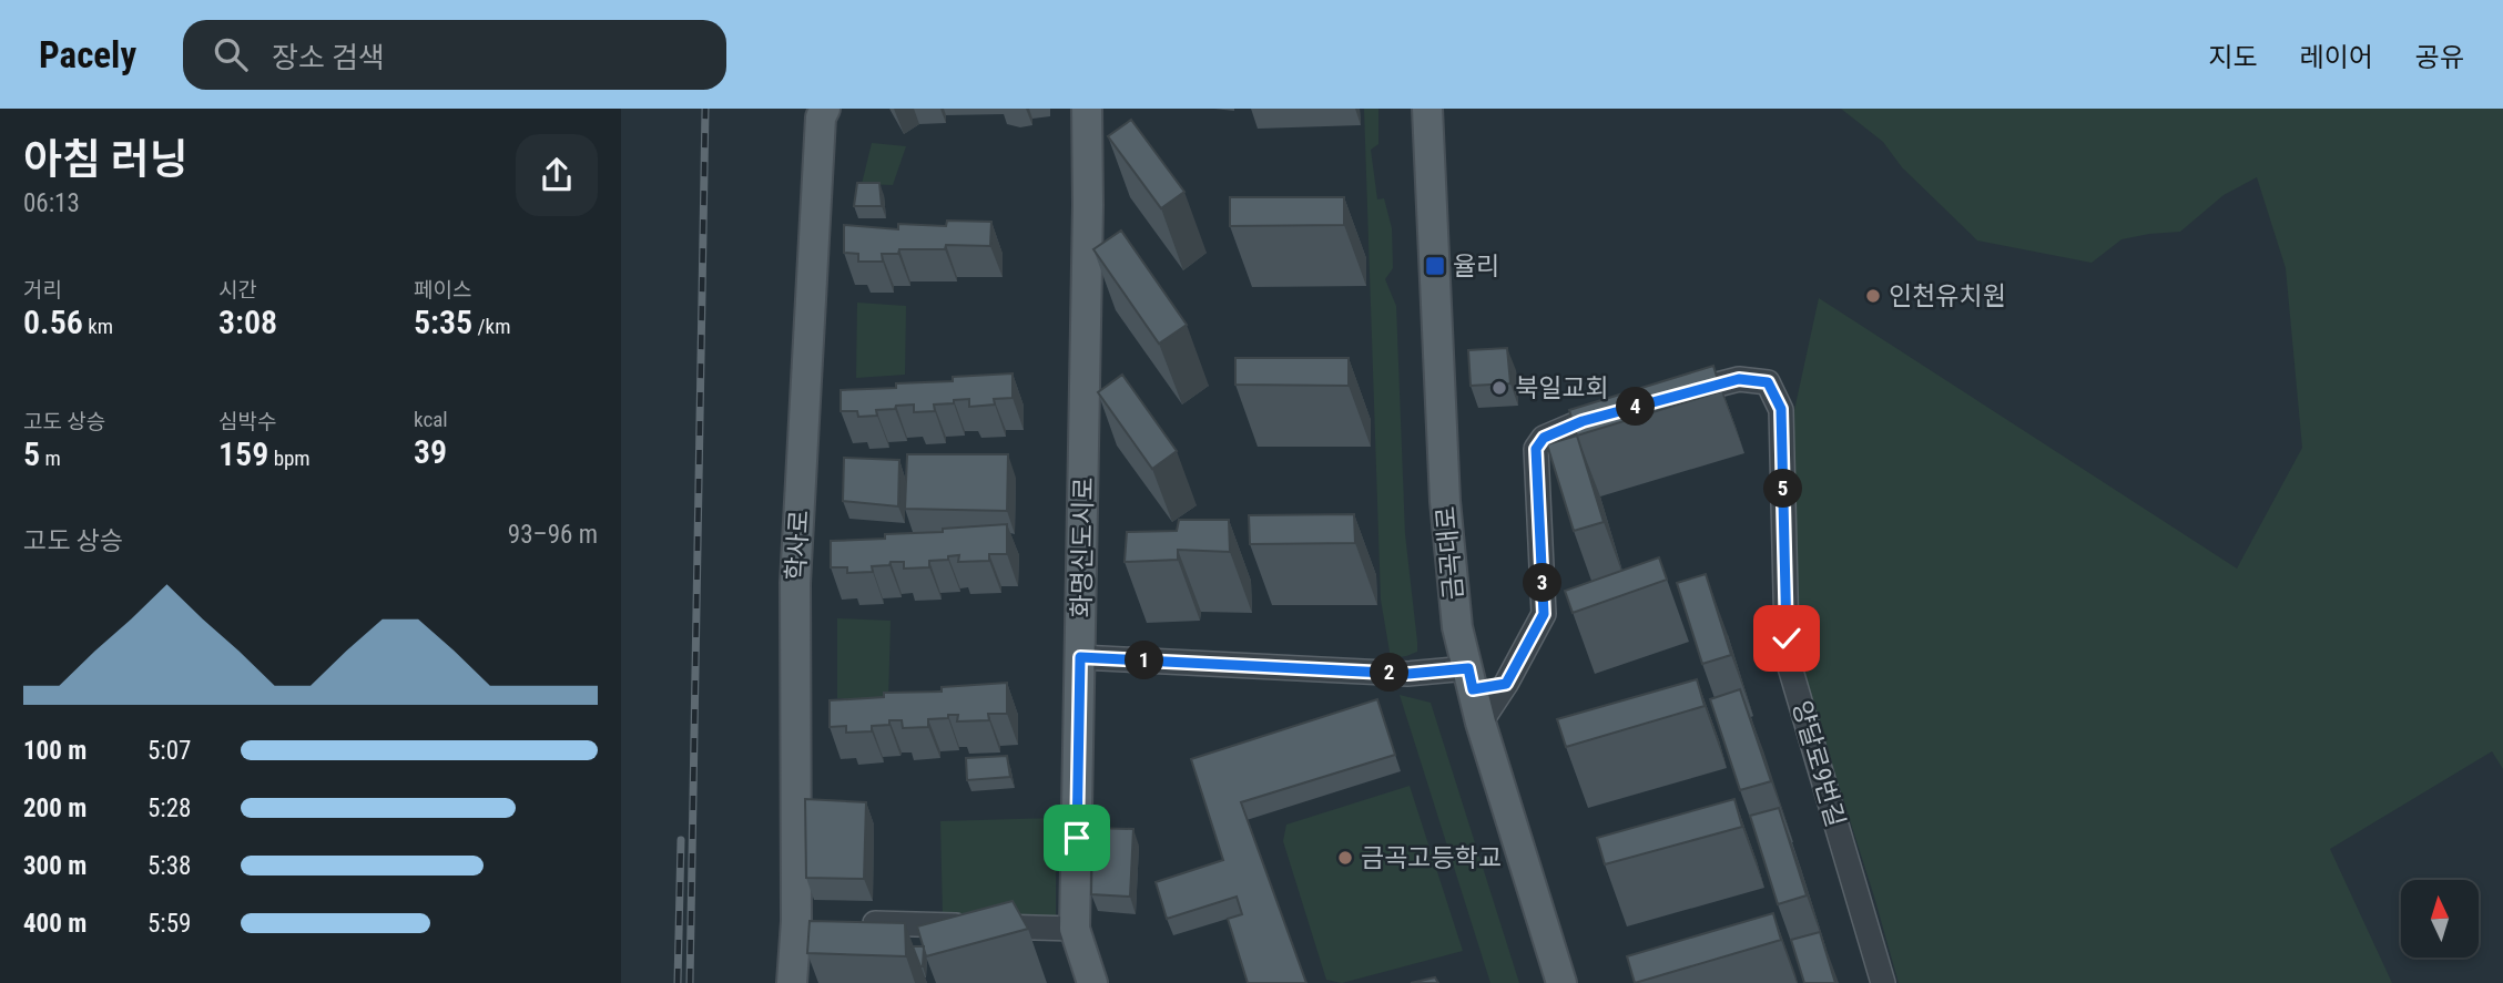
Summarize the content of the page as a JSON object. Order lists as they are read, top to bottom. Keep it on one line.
{"streets":{"main road":["학사로","화명신도시로","금곡대로"],"street":["양달로9번길"]},"places":{"transit":["율리"],"other":["인천유치원","북일교회","금곡고등학교"]},"north":"top","page":{"header":"Pacely","search":"장소 검색","nav":["지도","레이어","공유"],"heading":["아침 러닝","06:13"],"stats":[["거리","0.56 km"],["시간","3:08"],["페이스","5:35 /km"],["고도 상승","5 m"],["심박수","159 bpm"],["kcal","39"]],"pins":["4","5","3","1","2"],"chart":["고도 상승","93–96 m"],"list":[{"name":"100 m","note":"5:07"},{"name":"200 m","note":"5:28"},{"name":"300 m","note":"5:38"},{"name":"400 m","note":"5:59"}]}}
